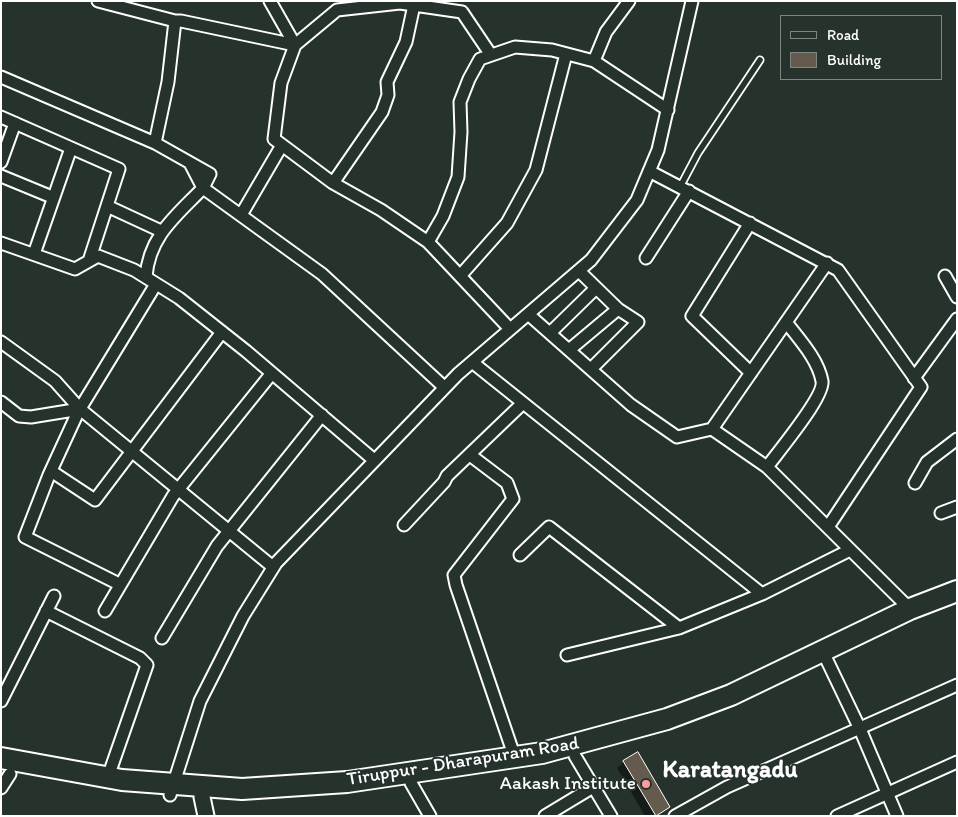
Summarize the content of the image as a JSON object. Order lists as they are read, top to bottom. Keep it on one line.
{"streets":{"highway":["Tiruppur - Dharapuram Road"]},"districts":["Karatangadu"],"places":["Aakash Institute"],"legend":["Road","Building"]}
